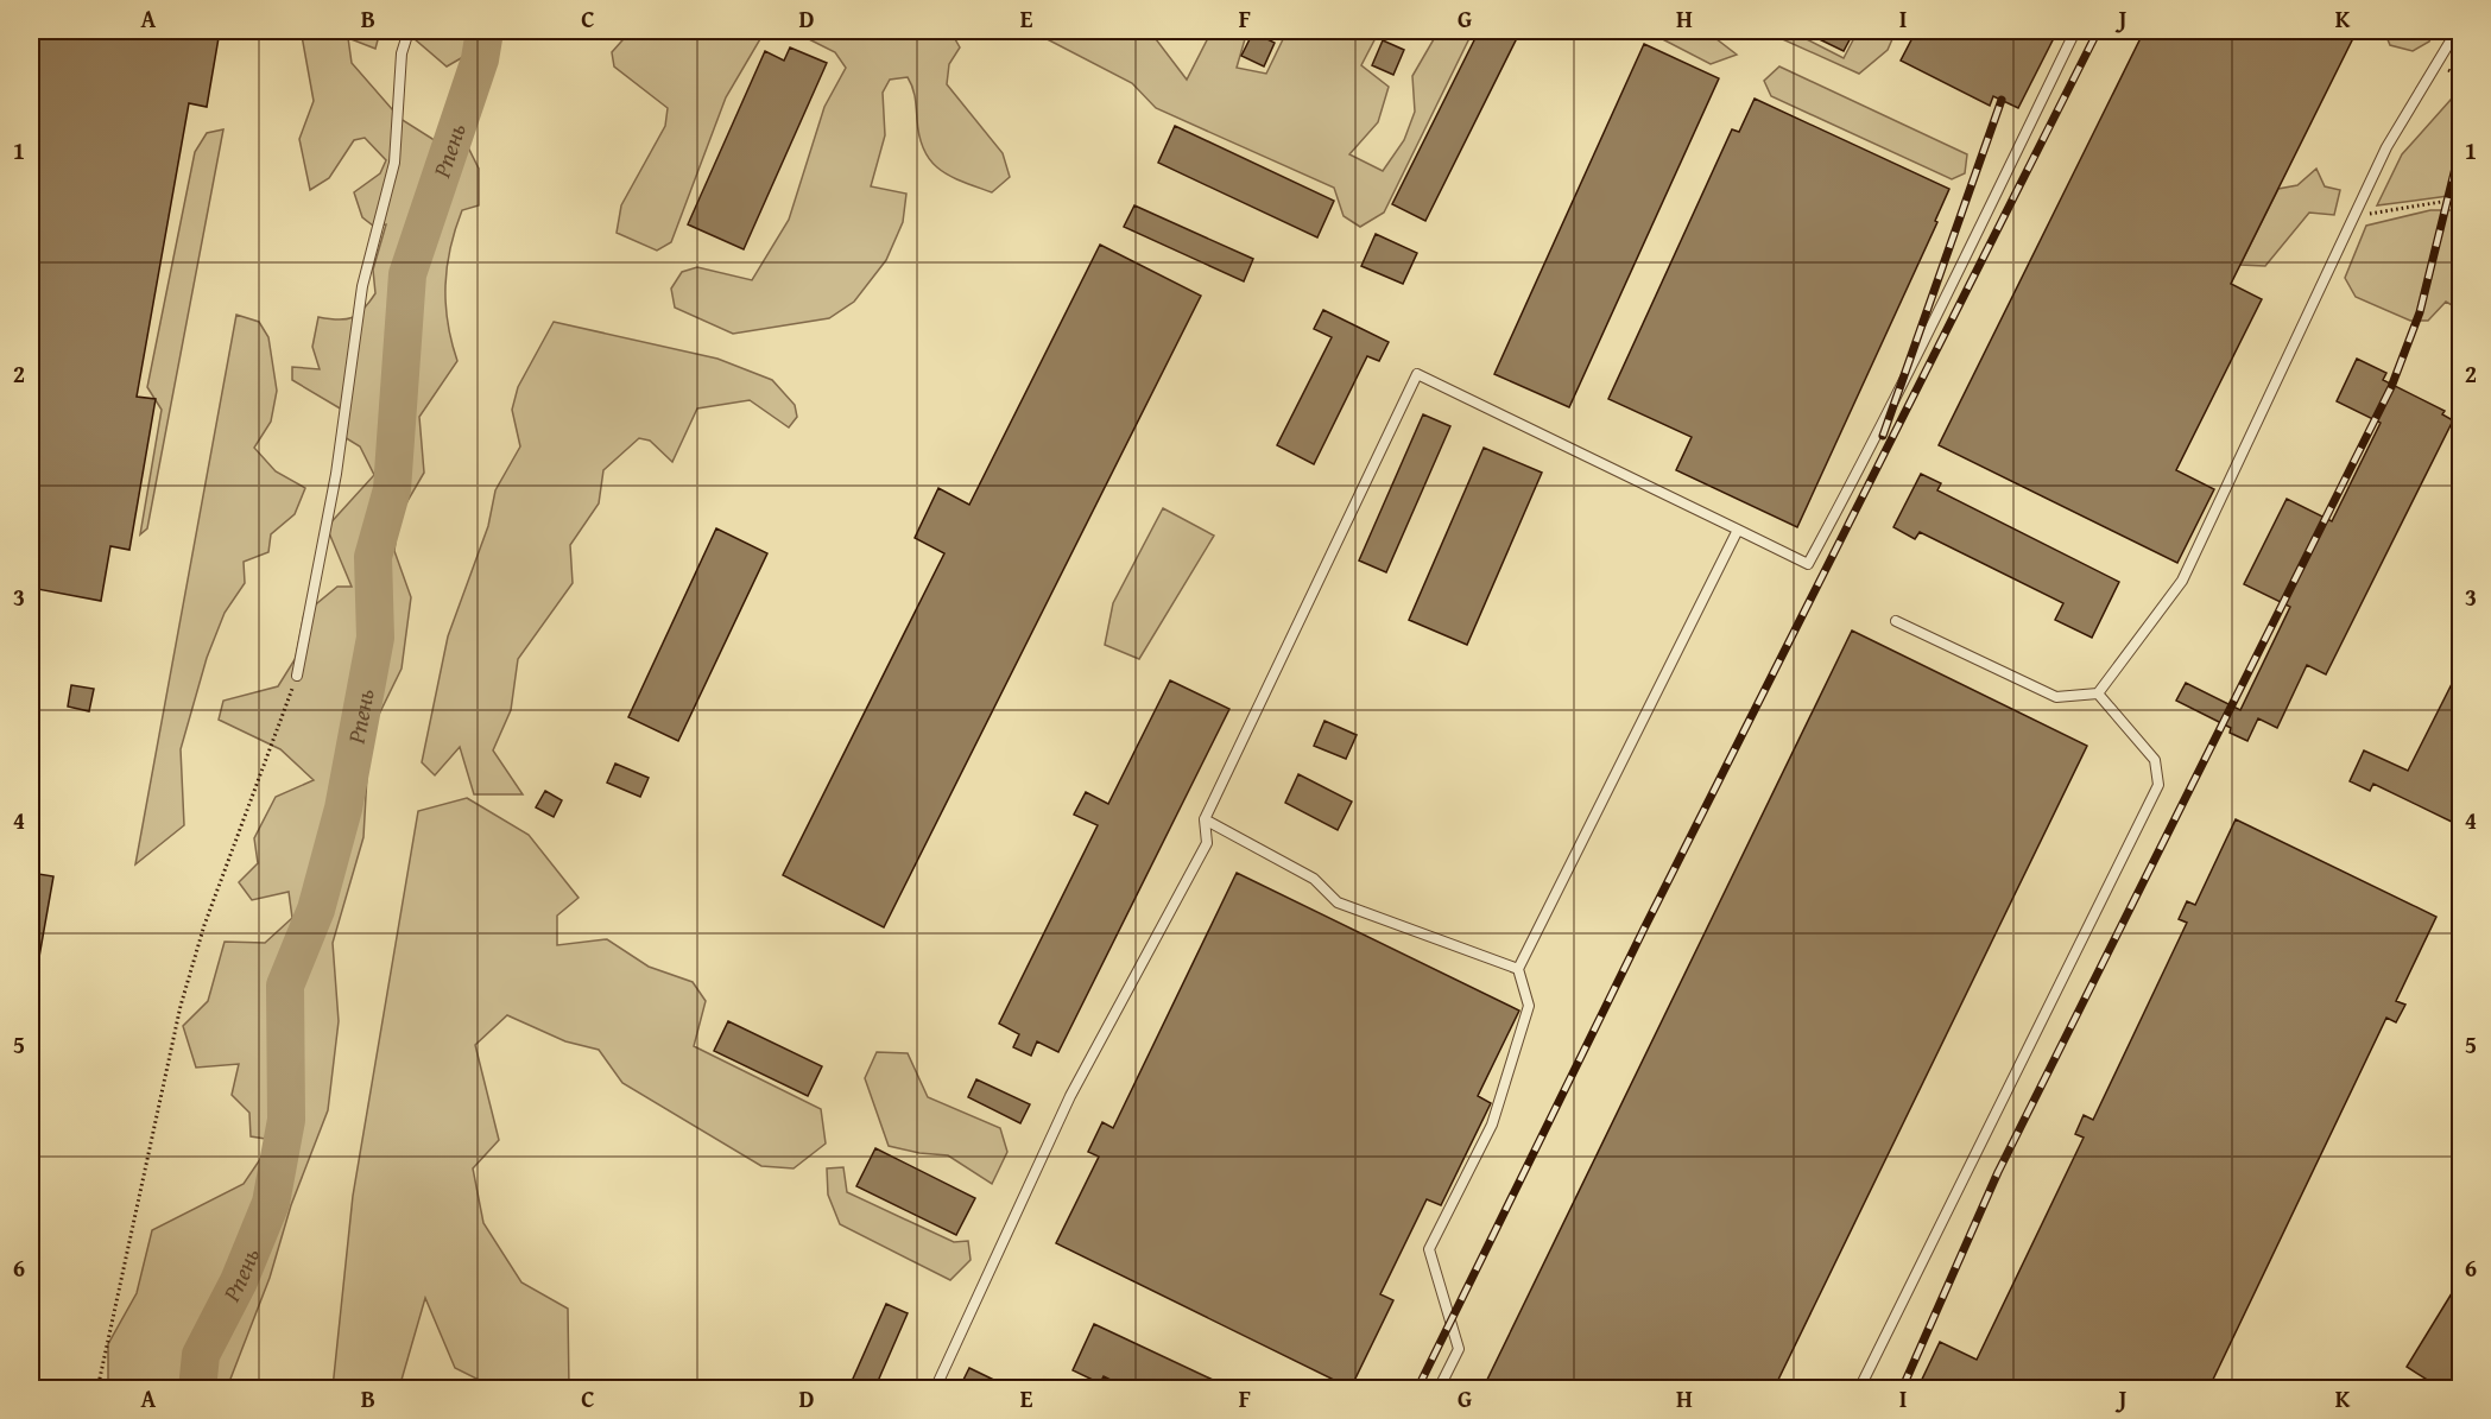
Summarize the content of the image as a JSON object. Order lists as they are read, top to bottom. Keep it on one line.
{"water":["Рпень"],"grid":{"columns":["A","B","C","D","E","F","G","H","I","J","K"],"rows":["1","2","3","4","5","6"]}}
